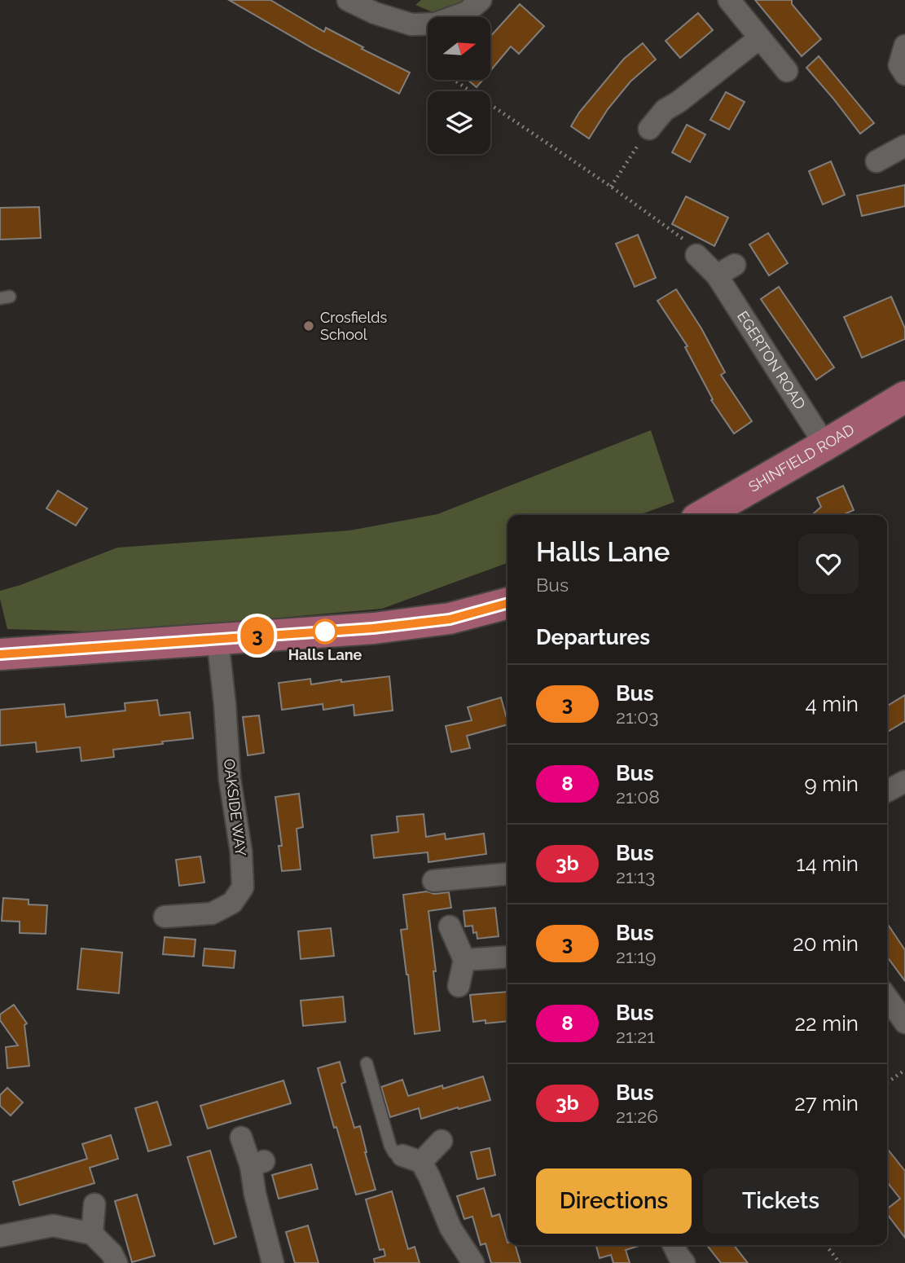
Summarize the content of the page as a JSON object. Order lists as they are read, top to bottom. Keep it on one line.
{"streets":{"main road":["SHINFIELD ROAD"],"street":["EGERTON ROAD","OAKSIDE WAY"]},"crossings":[["EGERTON ROAD","SHINFIELD ROAD"]],"places":["Crosfields School","Halls Lane"],"lines":["bus line 3"],"north":"right","page":{"on_map":"3","heading":[["Halls Lane","Bus"],"Departures"],"list":[{"mark":"3","name":"Bus","note":"21:03","value":"4 min"},{"mark":"8","name":"Bus","note":"21:08","value":"9 min"},{"mark":"3b","name":"Bus","note":"21:13","value":"14 min"},{"mark":"3","name":"Bus","note":"21:19","value":"20 min"},{"mark":"8","name":"Bus","note":"21:21","value":"22 min"},{"mark":"3b","name":"Bus","note":"21:26","value":"27 min"}],"buttons":["Directions","Tickets"]}}
